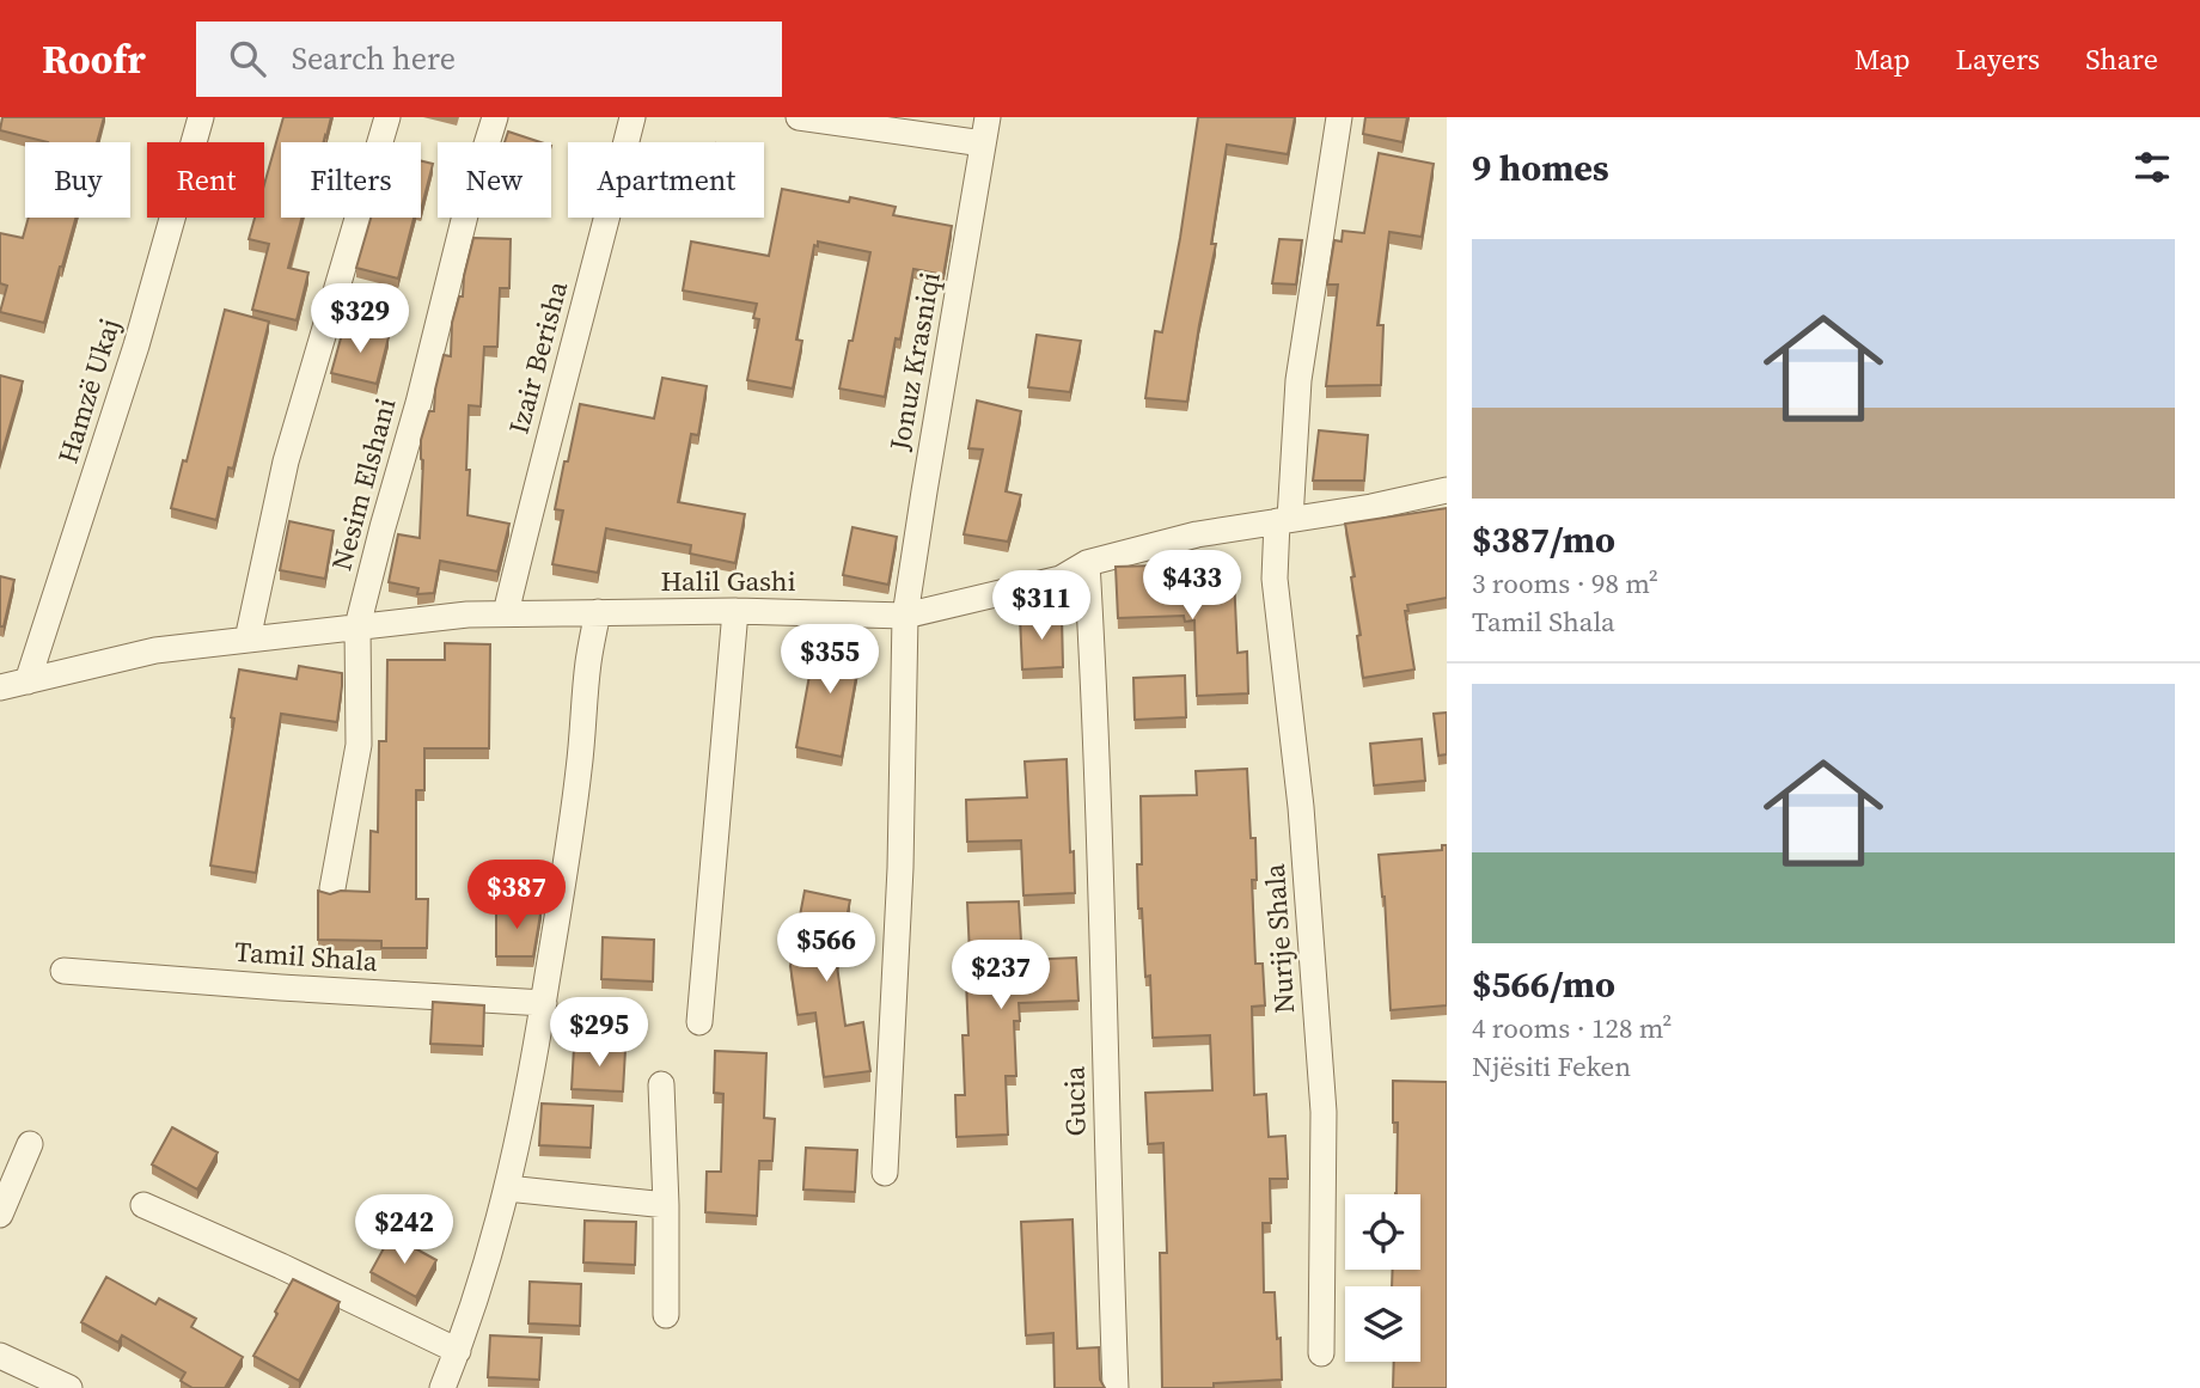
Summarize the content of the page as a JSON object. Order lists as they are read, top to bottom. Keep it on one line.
{"streets":{"street":["Izair Berisha","Jonuz Krasniqi","Hamzë Ukaj","Nesim Elshani","Halil Gashi","Nurije Shala","Tamil Shala","Gucia"]},"crossings":[["Izair Berisha","Halil Gashi"],["Jonuz Krasniqi","Halil Gashi"],["Hamzë Ukaj","Halil Gashi"],["Nesim Elshani","Halil Gashi"],["Halil Gashi","Nurije Shala"],["Halil Gashi","Gucia"]],"page":{"header":"Roofr","search":"Search here","nav":["Map","Layers","Share"],"heading":"9 homes","chip":["Buy","Rent","Filters","New","Apartment"],"list":[{"name":"$387/mo","note":"3 rooms · 98 m² · Tamil Shala"},{"name":"$566/mo","note":"4 rooms · 128 m² · Njësiti Feken"}],"price":["$329","$433","$311","$355","$387","$566","$237","$295","$242"]}}
